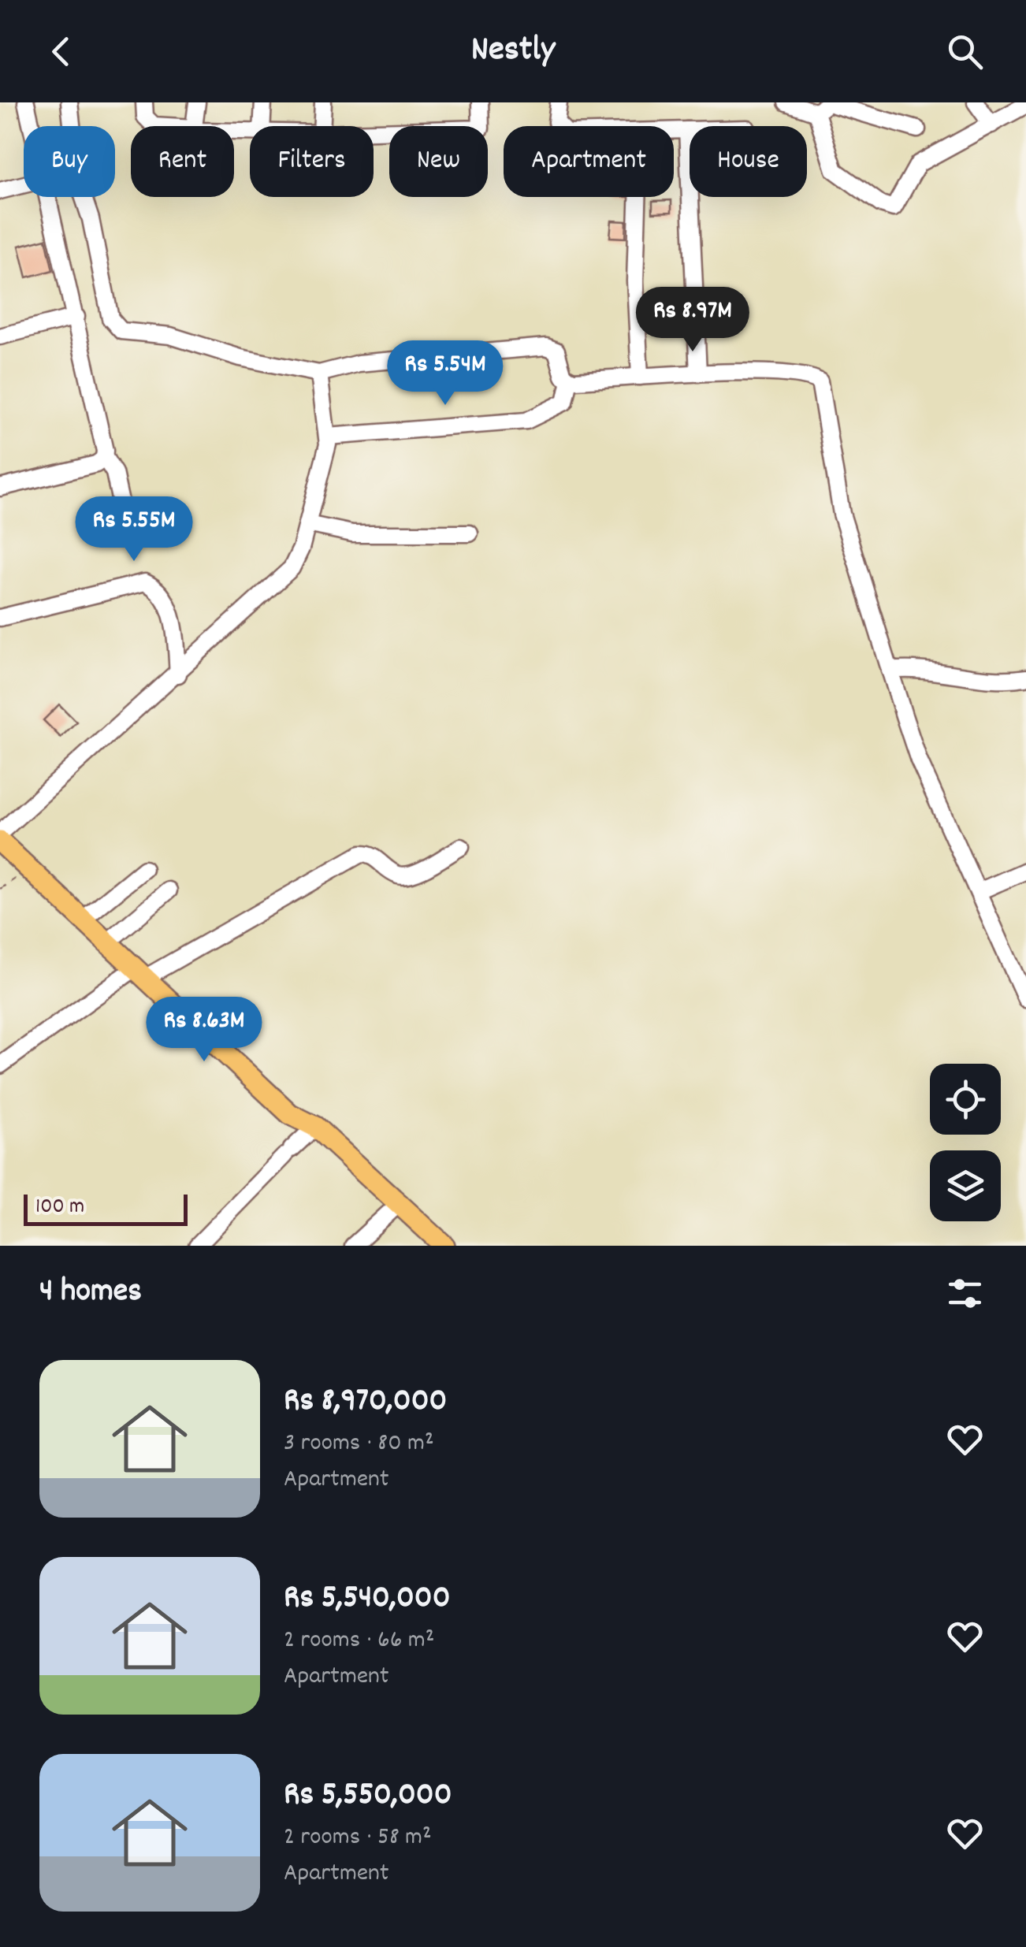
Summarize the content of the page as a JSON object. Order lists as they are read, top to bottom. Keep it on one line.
{"scale_bar":"100 m","page":{"header":"Nestly","chip":["Buy","Rent","Filters","New","Apartment","House"],"price":["Rs 8.97M","Rs 5.54M","Rs 5.55M","Rs 8.63M"],"scale":"100 m","heading":"4 homes","list":[{"name":"Rs 8,970,000","note":"3 rooms · 80 m² · Apartment"},{"name":"Rs 5,540,000","note":"2 rooms · 66 m² · Apartment"},{"name":"Rs 5,550,000","note":"2 rooms · 58 m² · Apartment"}]}}
